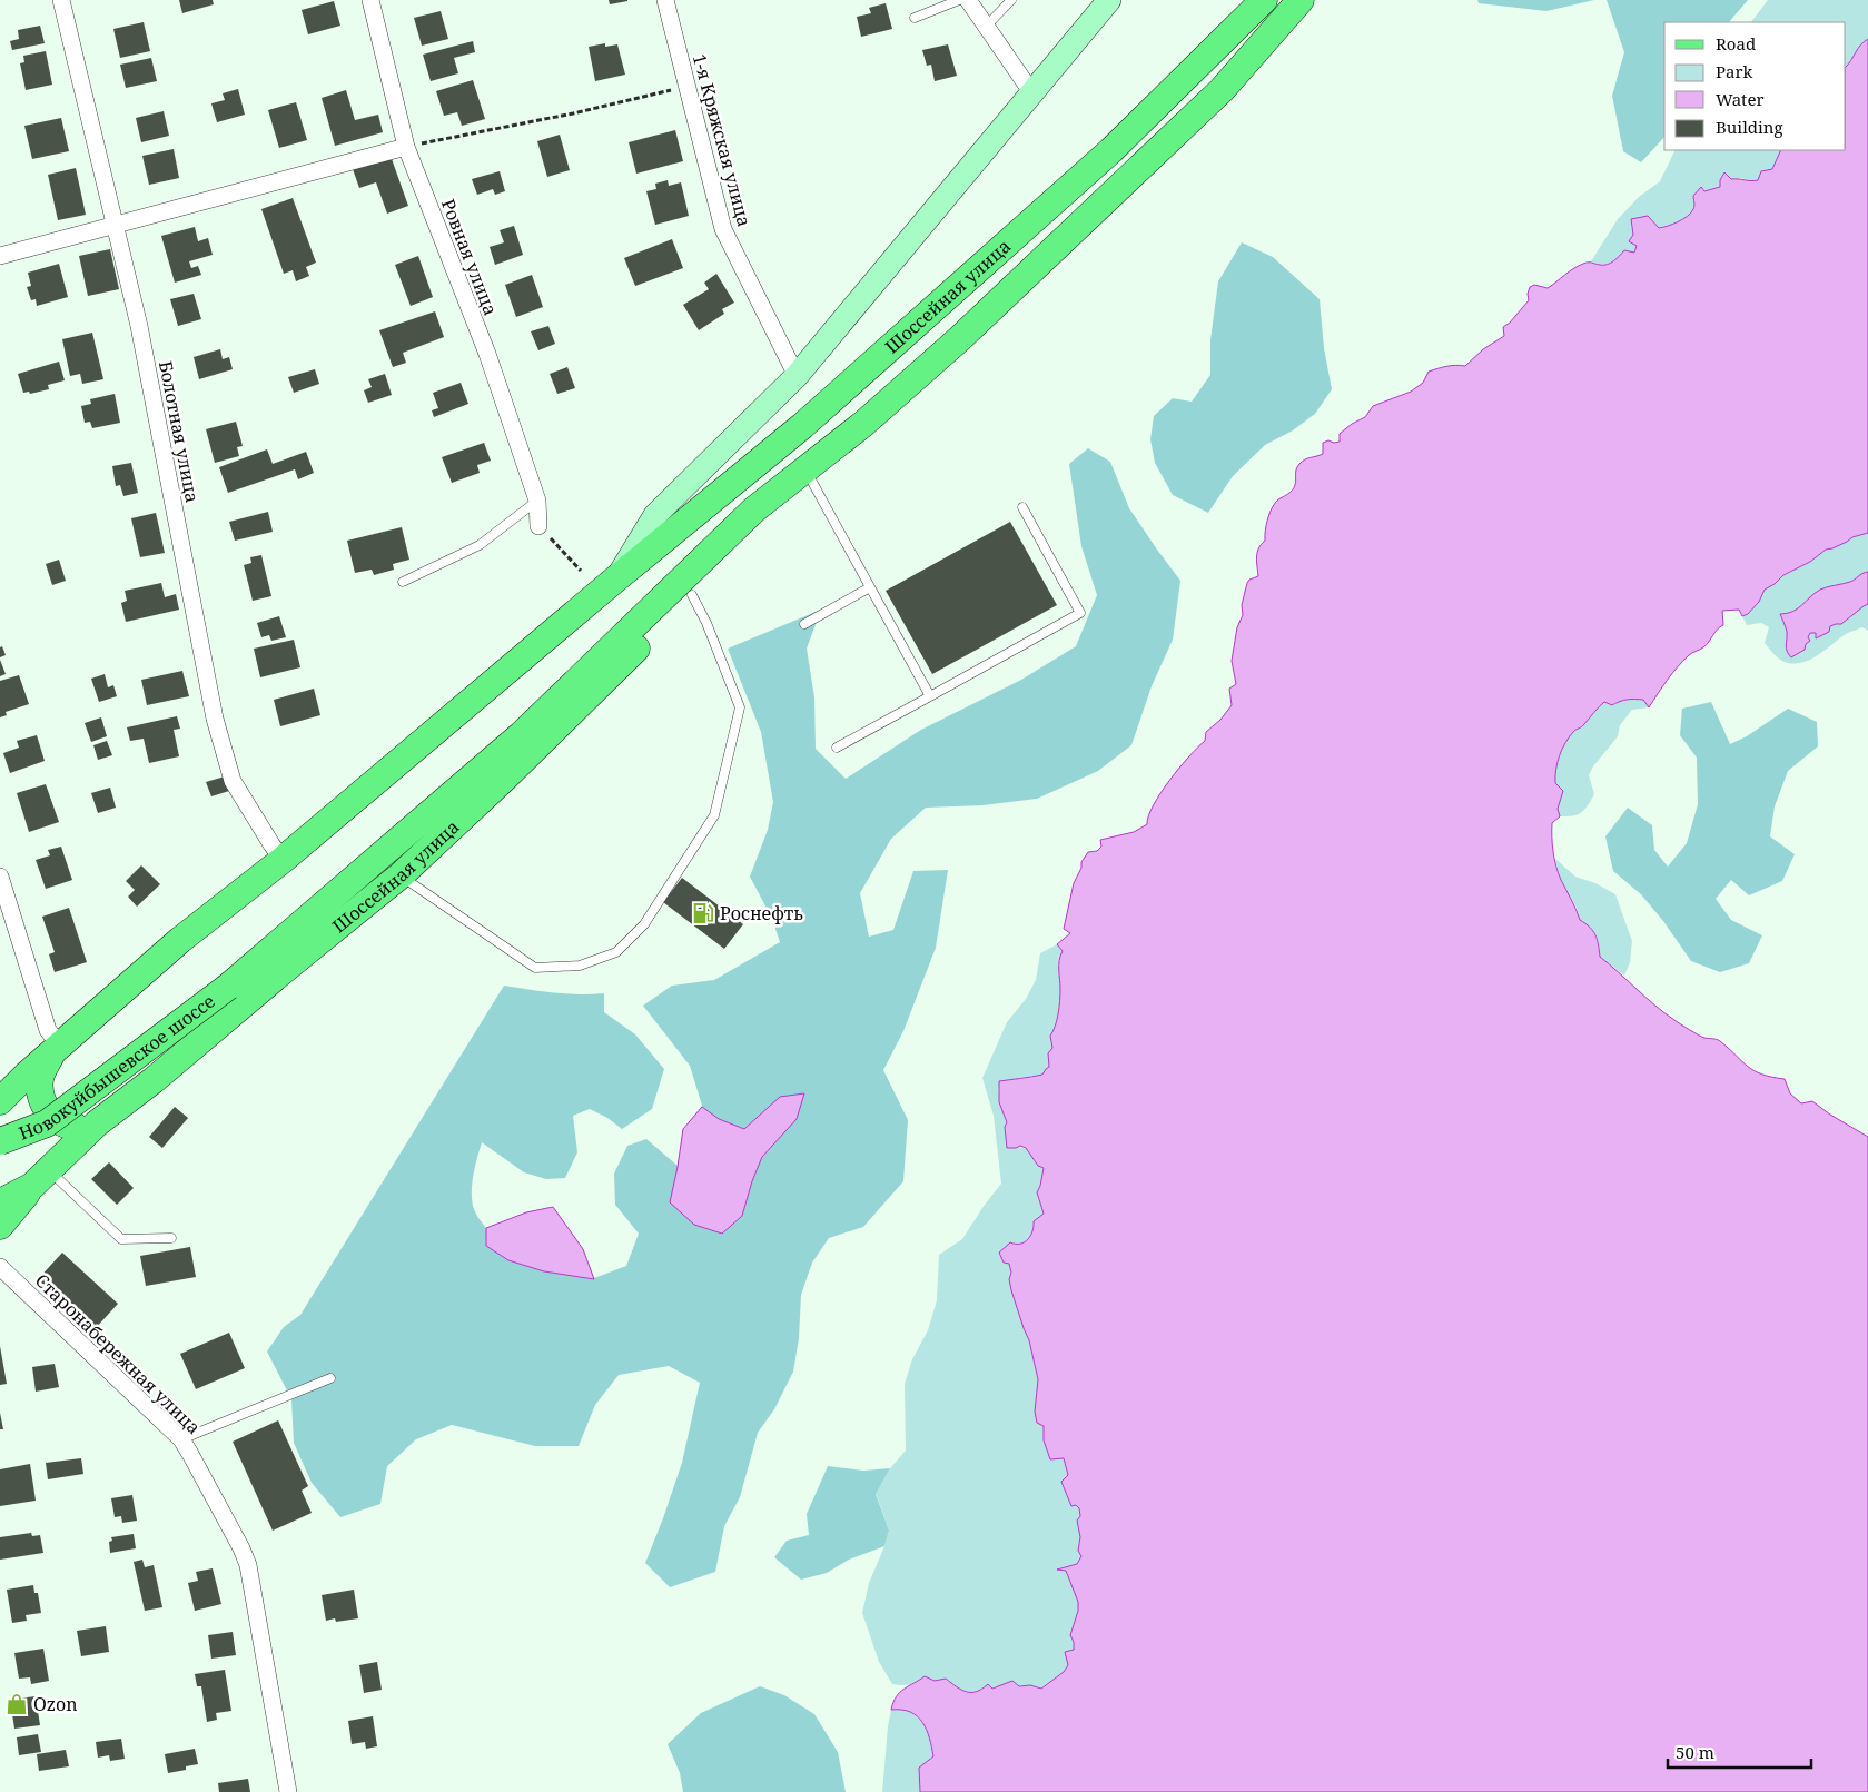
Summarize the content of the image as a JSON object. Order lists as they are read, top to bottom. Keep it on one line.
{"streets":{"main road":["Шоссейная улица","Новокуйбышевское шоссе"],"street":["1-я Кряжская улица","Ровная улица","Болотная улица","Старонабережная улица"]},"crossings":[["1-я Кряжская улица","Шоссейная улица"],["Шоссейная улица","Болотная улица"],["Шоссейная улица","Новокуйбышевское шоссе"]],"places":{"fuel station":["Роснефть"],"shop":["Ozon"]},"legend":["Road","Park","Water","Building"],"scale_bar":"50 m"}
